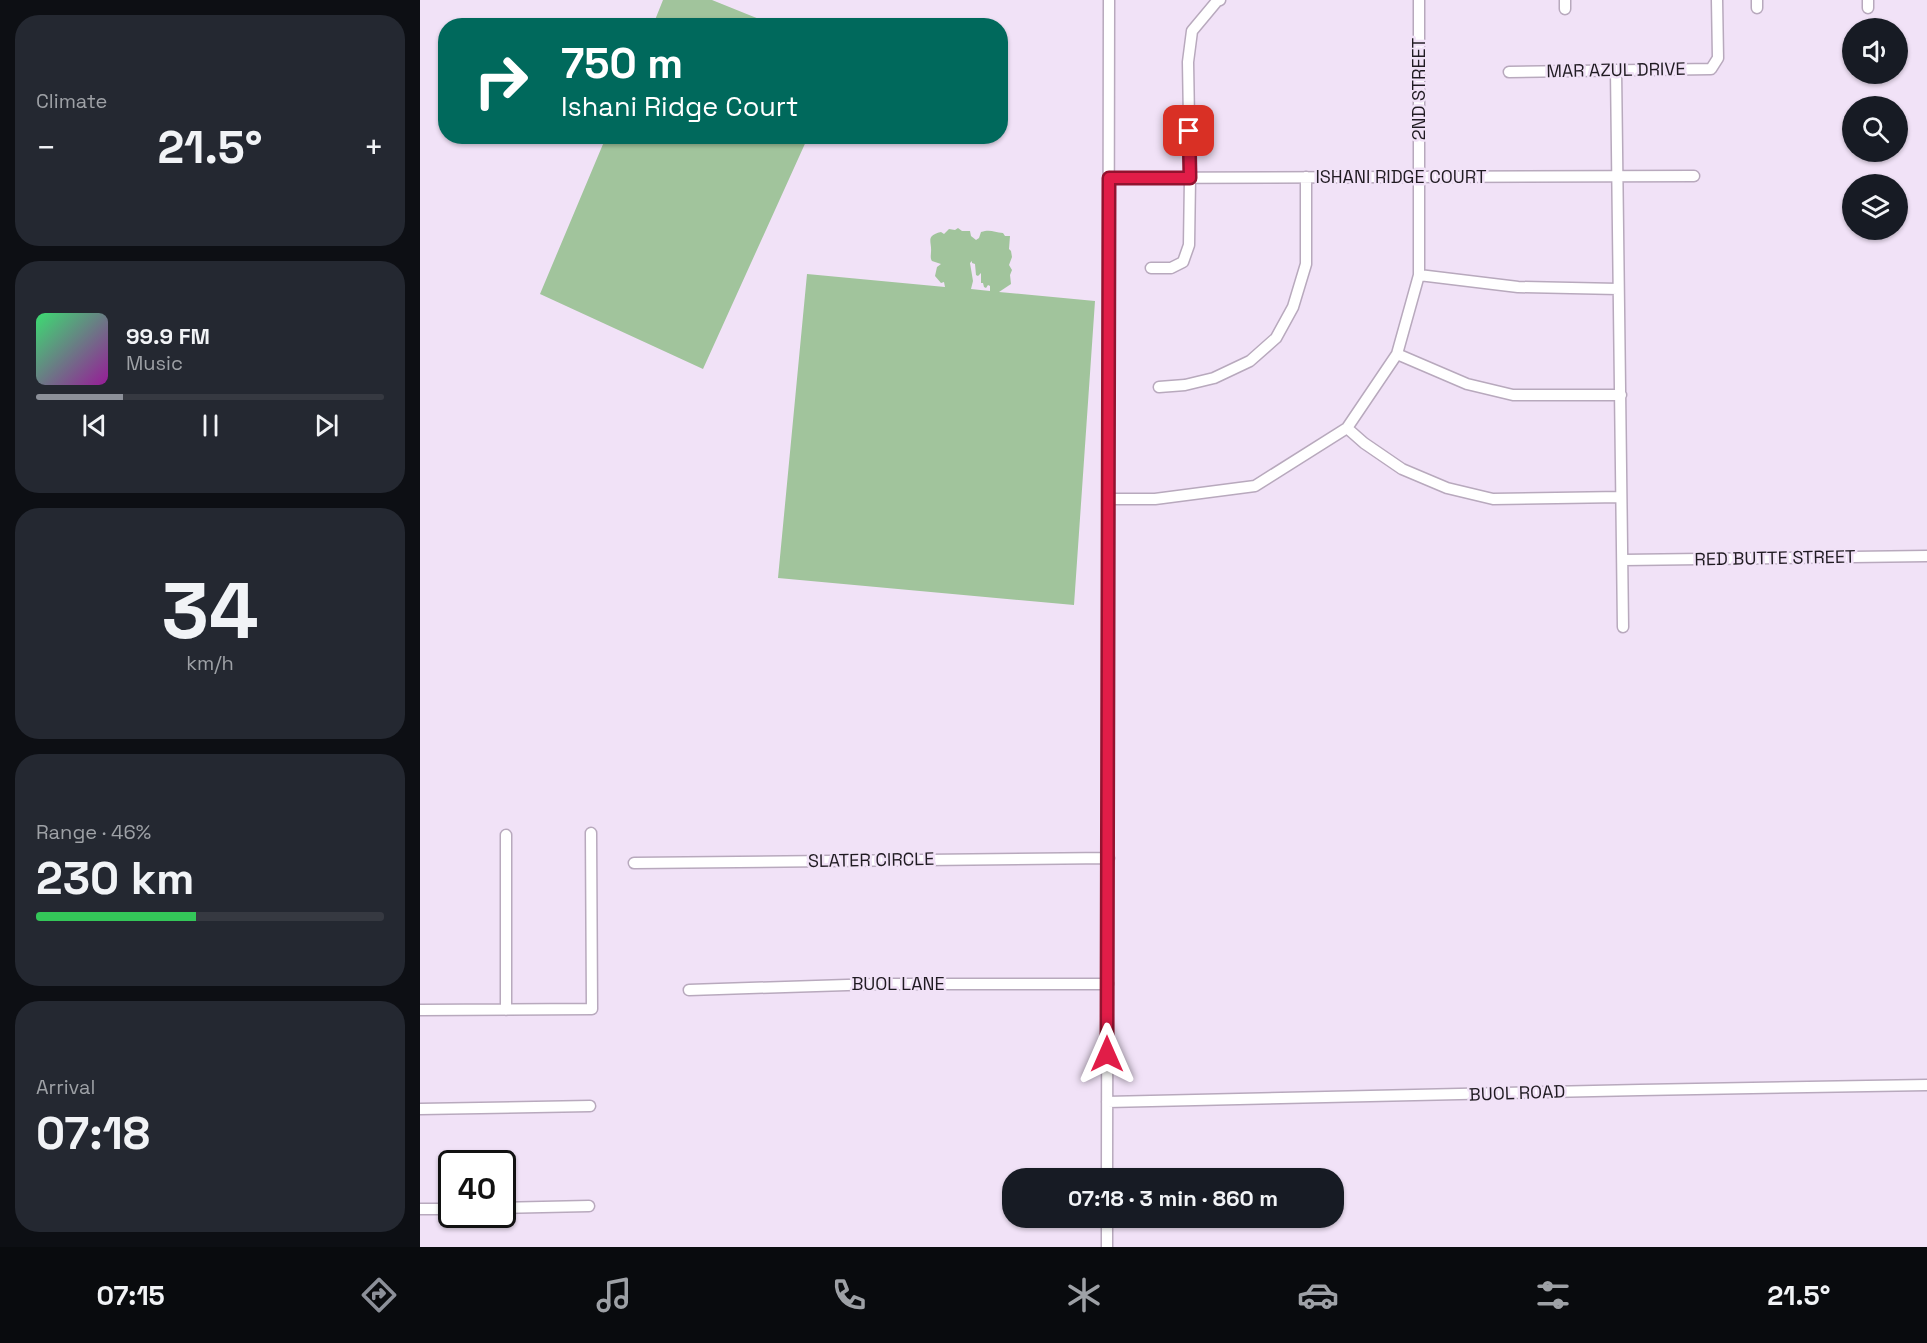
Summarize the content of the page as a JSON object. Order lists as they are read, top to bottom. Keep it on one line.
{"streets":{"street":["MAR AZUL DRIVE","2ND STREET","ISHANI RIDGE COURT","RED BUTTE STREET","SLATER CIRCLE","BUOL LANE","BUOL ROAD"]},"crossings":[["2ND STREET","ISHANI RIDGE COURT"]],"page":{"tile":["Climate",["34","km/h"],["Range · 46%","230 km"],["Arrival","07:18"]],"turn":["750 m","Ishani Ridge Court"],"heat":["−","21.5°","+"],"song":["99.9 FM","Music"],"limit":"40","trip":"07:18 · 3 min · 860 m","tabs":["07:15","21.5°"]}}
